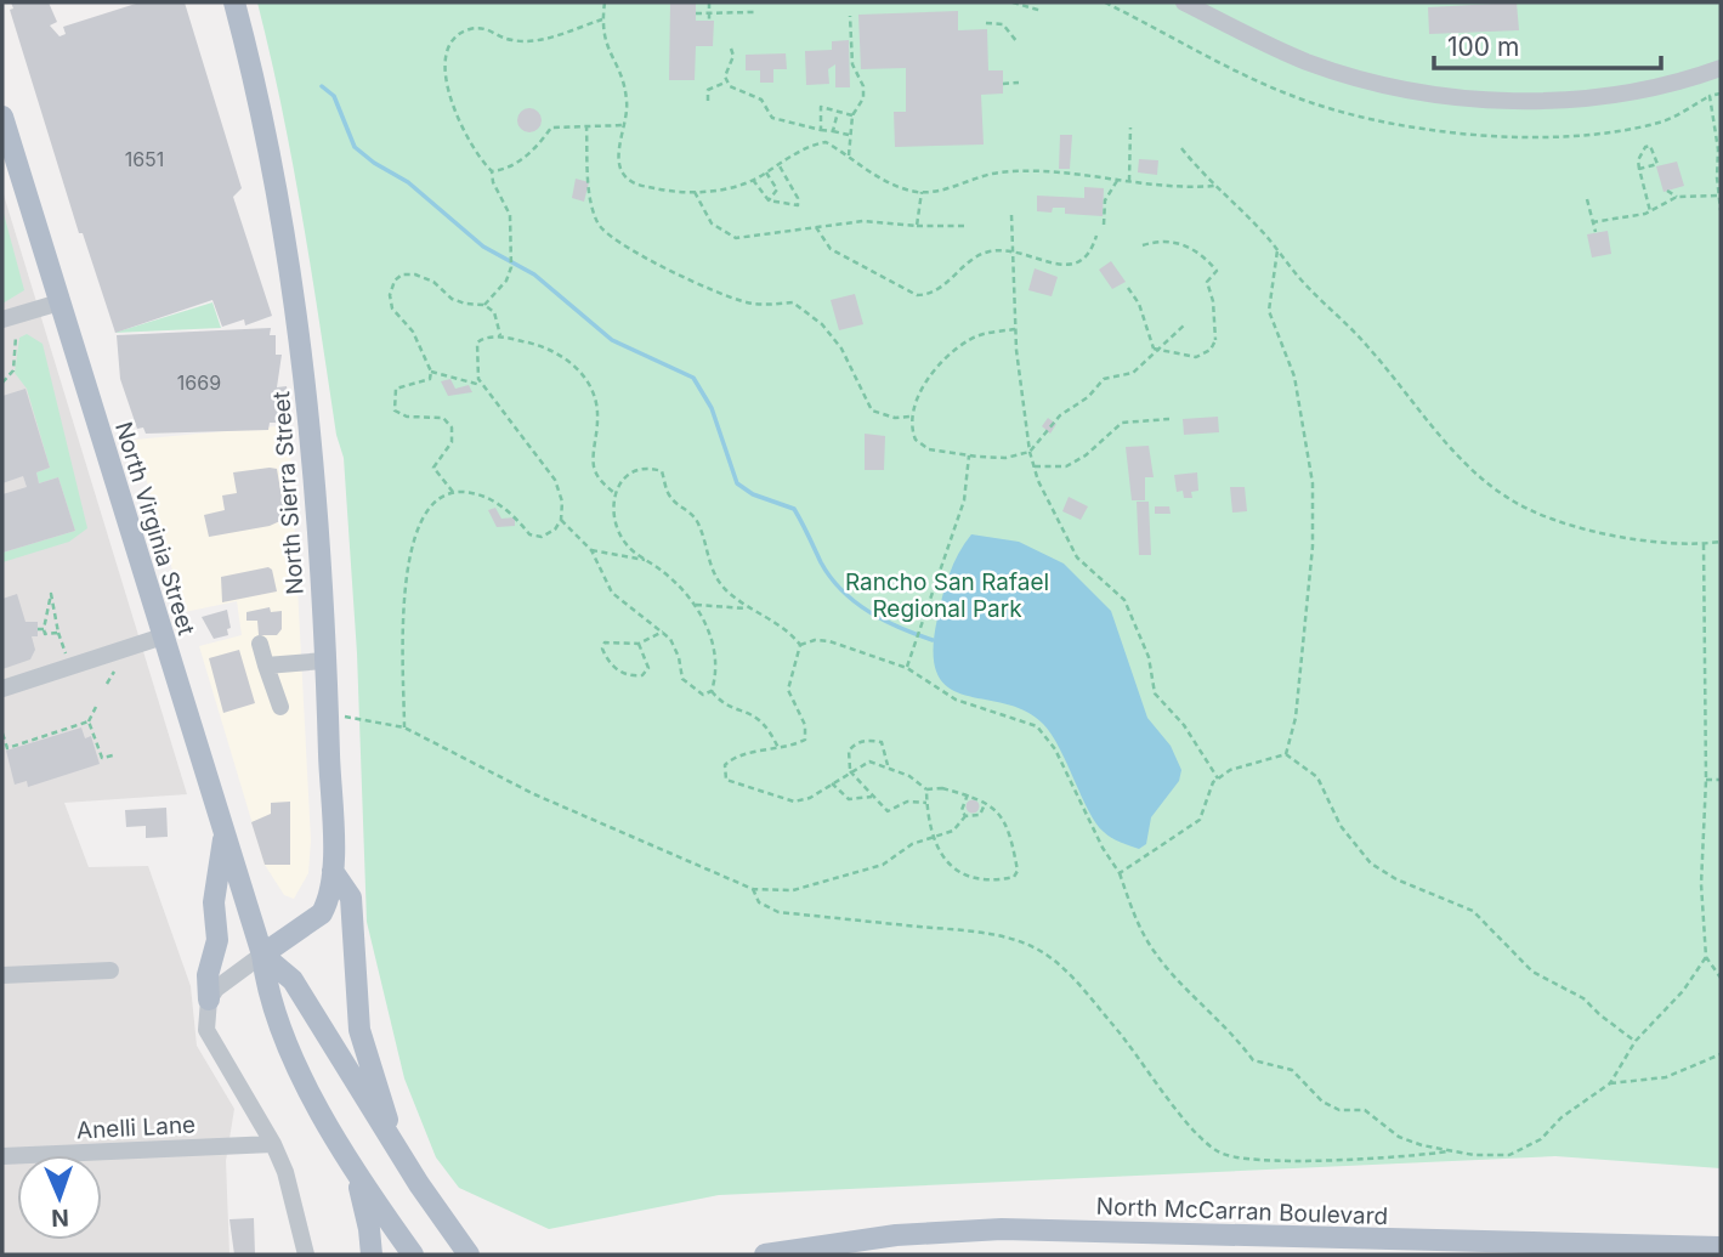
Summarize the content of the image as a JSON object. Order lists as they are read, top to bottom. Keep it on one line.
{"streets":{"main road":["North Sierra Street","North Virginia Street","North McCarran Boulevard"],"street":["Anelli Lane"]},"crossings":[["North Sierra Street","North Virginia Street"]],"parks":["Rancho San Rafael Regional Park"],"house_numbers":["1651","1669"],"scale_bar":"100 m","north":"bottom"}
